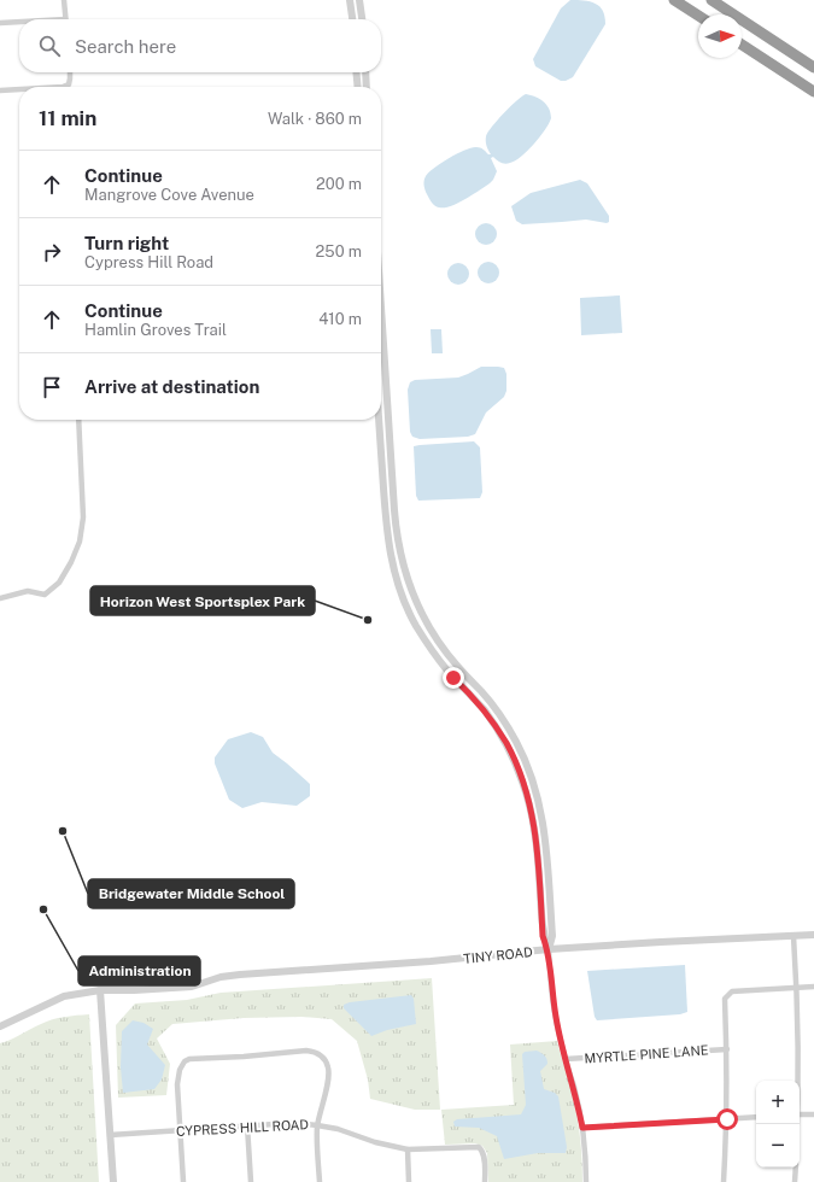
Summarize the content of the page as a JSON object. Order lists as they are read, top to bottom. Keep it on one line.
{"streets":{"street":["TINY ROAD","MYRTLE PINE LANE","CYPRESS HILL ROAD"]},"places":["Horizon West Sportsplex Park","Bridgewater Middle School","Administration"],"north":"right","page":{"search":"Search here","heading":["11 min","Walk · 860 m"],"list":[["Continue","Mangrove Cove Avenue","200 m"],["Turn right","Cypress Hill Road","250 m"],["Continue","Hamlin Groves Trail","410 m"],"Arrive at destination"],"map_buttons":["+","−"]}}
